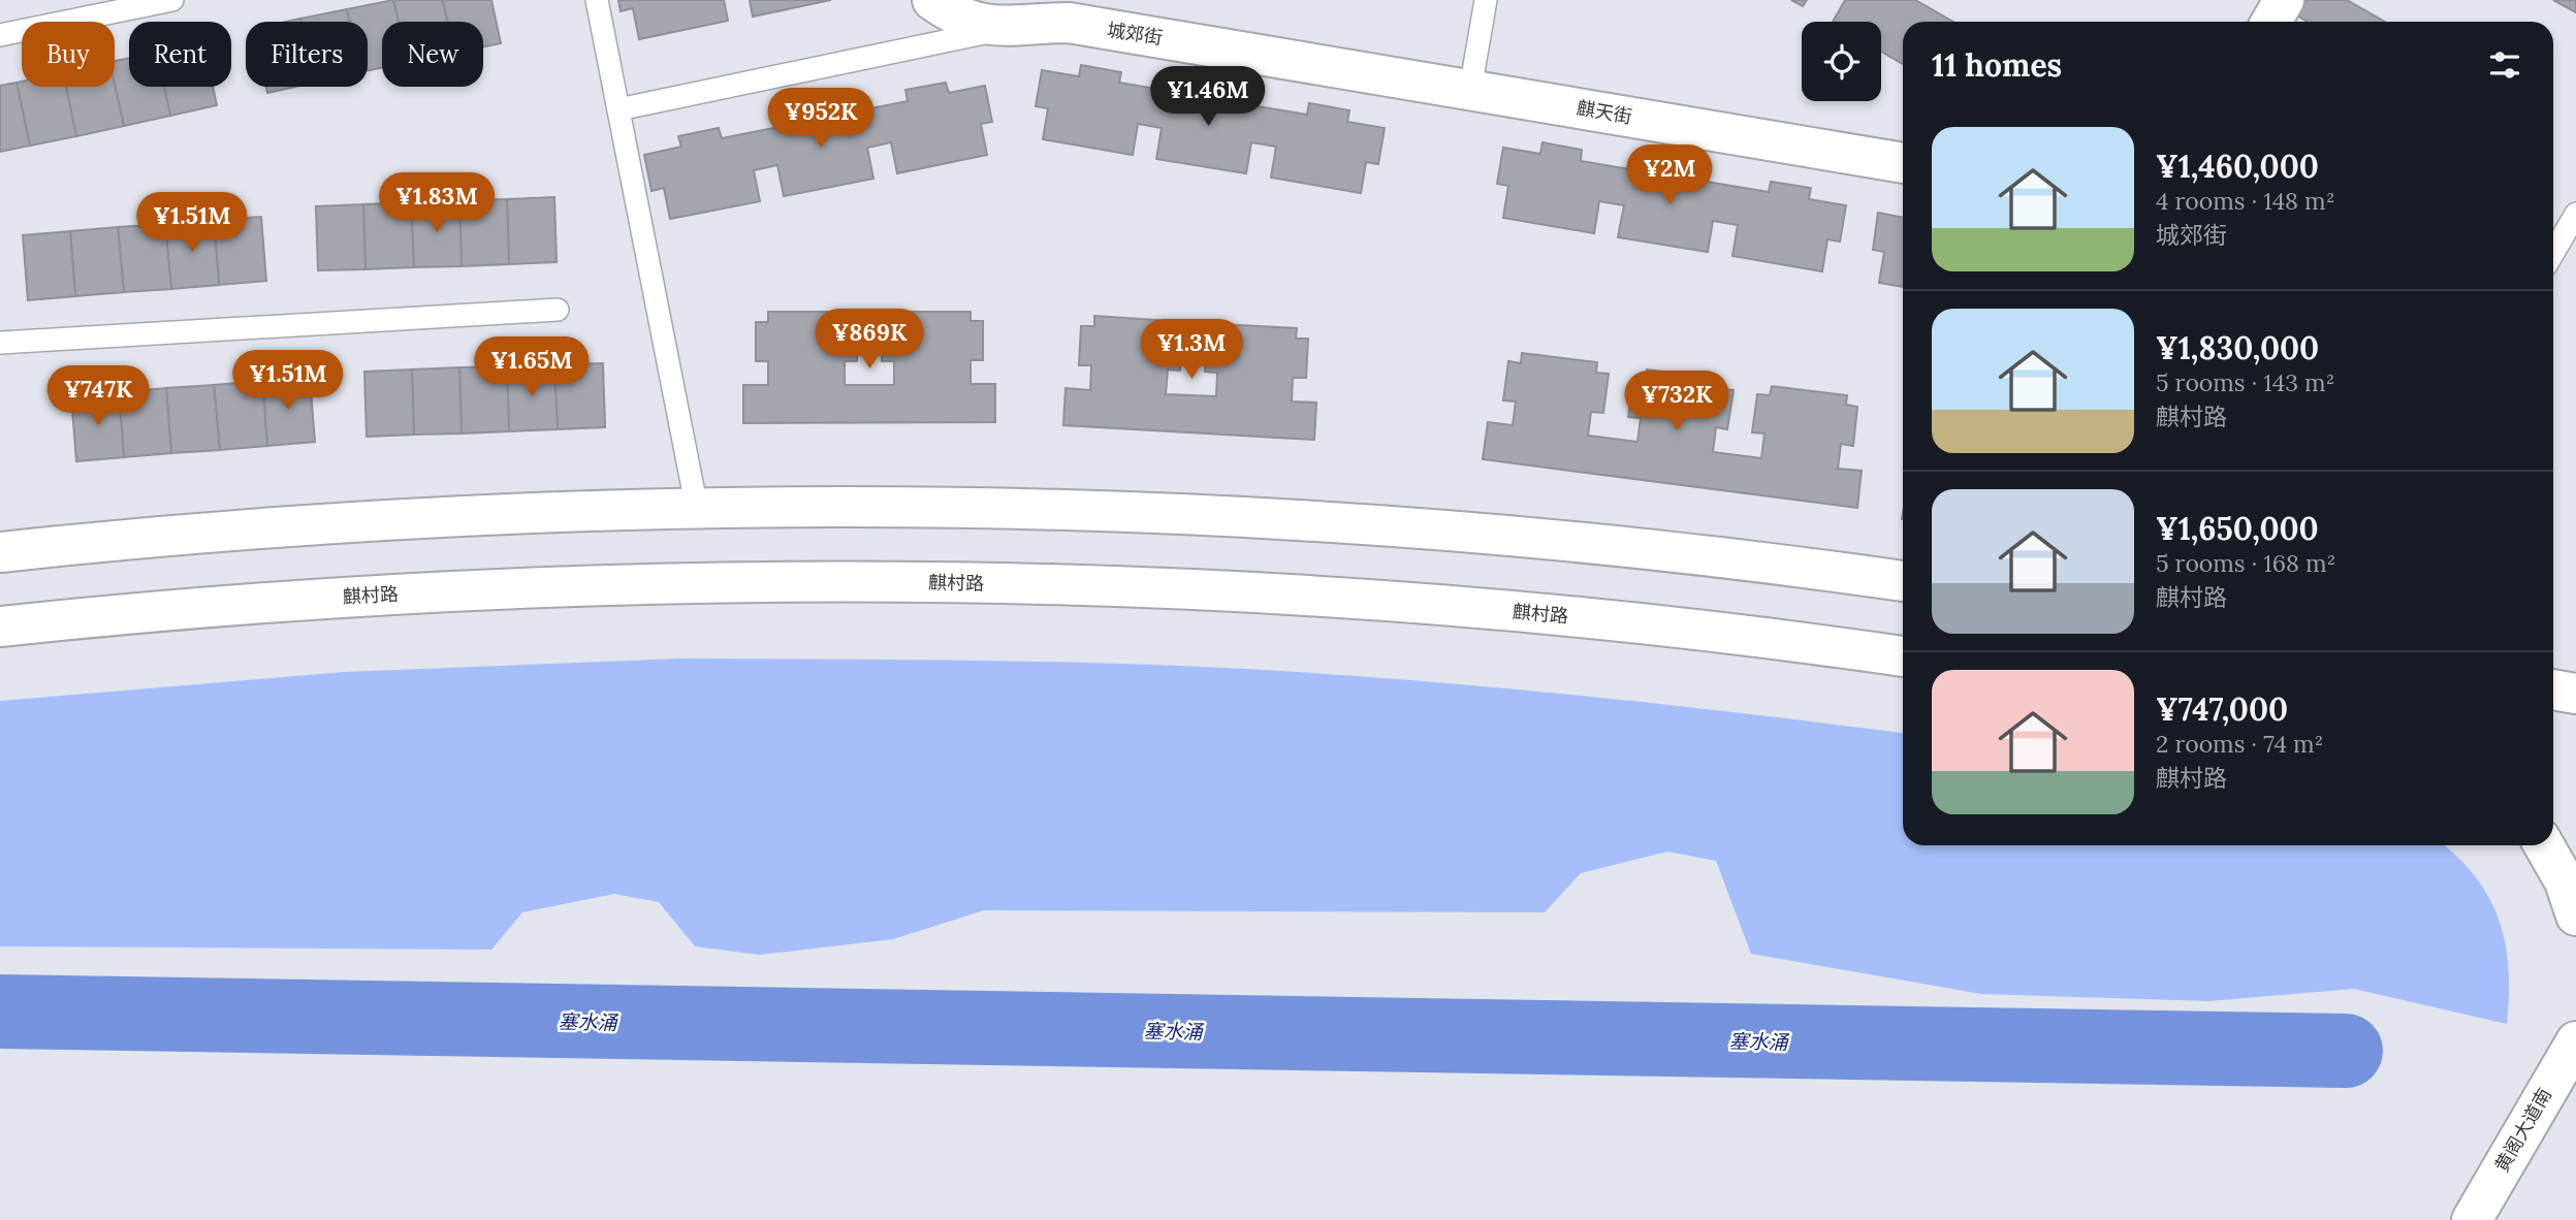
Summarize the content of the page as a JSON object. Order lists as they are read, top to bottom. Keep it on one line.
{"streets":{"street":["城郊街","麒天街","麒村路","黄阁大道南"]},"crossings":[["城郊街","麒天街"]],"water":["塞水涌"],"page":{"chip":["Buy","Rent","Filters","New"],"heading":"11 homes","price":["¥1.46M","¥952K","¥2M","¥1.83M","¥1.51M","¥869K","¥1.3M","¥1.65M","¥1.51M","¥747K","¥732K"],"list":[{"name":"¥1,460,000","note":"4 rooms · 148 m² · 城郊街"},{"name":"¥1,830,000","note":"5 rooms · 143 m² · 麒村路"},{"name":"¥1,650,000","note":"5 rooms · 168 m² · 麒村路"},{"name":"¥747,000","note":"2 rooms · 74 m² · 麒村路"}]}}
